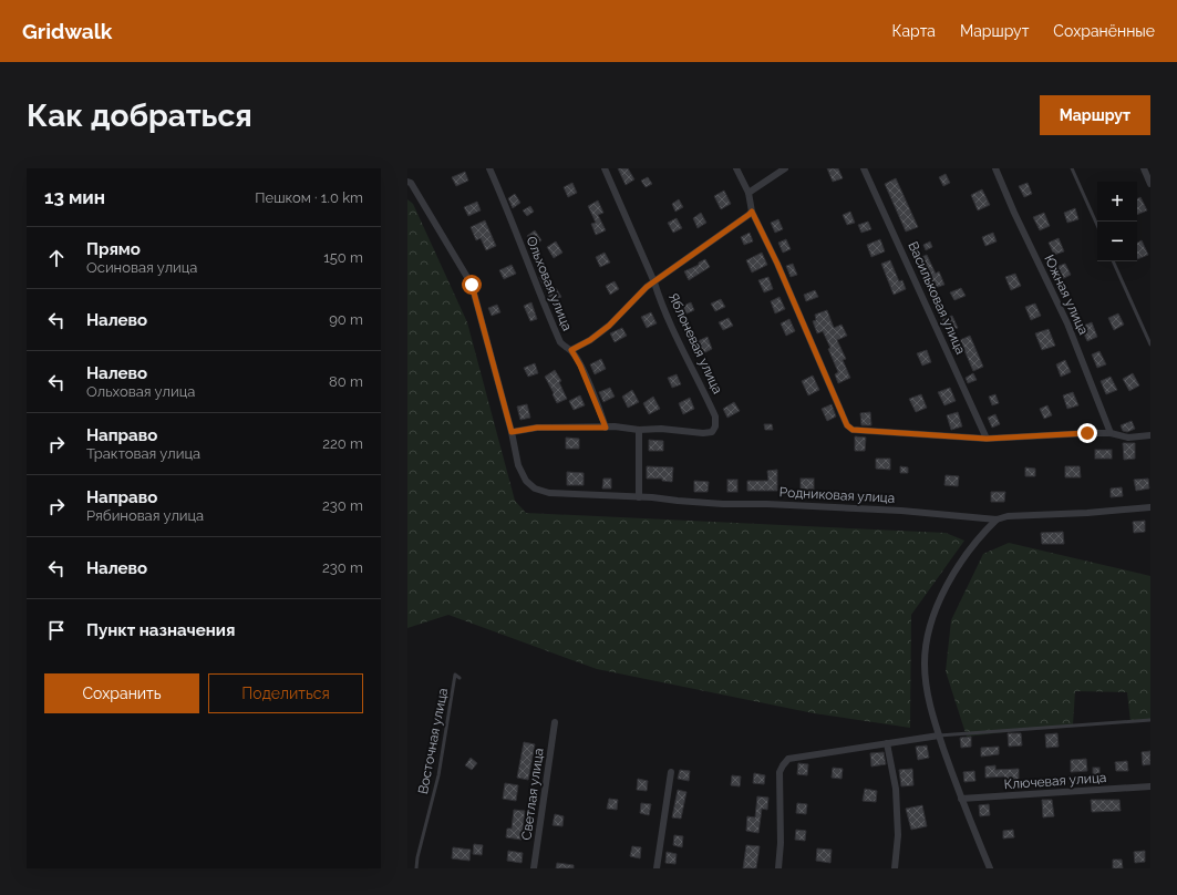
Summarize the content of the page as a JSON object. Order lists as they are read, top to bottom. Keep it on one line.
{"streets":{"street":["Ольховая улица","Южная улица","Васильковая улица","Яблоневая улица","Родниковая улица","Ключевая улица","Светлая улица"],"lane":["Восточная улица"]},"page":{"header":"Gridwalk","nav":["Карта","Маршрут","Сохранённые"],"buttons":["Маршрут",["Сохранить","Поделиться"]],"title":"Как добраться","heading":["13 мин","Пешком · 1.0 km"],"map_buttons":["+","−"],"list":[["Прямо","Осиновая улица","150 m"],["Налево","90 m"],["Налево","Ольховая улица","80 m"],["Направо","Трактовая улица","220 m"],["Направо","Рябиновая улица","230 m"],["Налево","230 m"],"Пункт назначения"]}}
